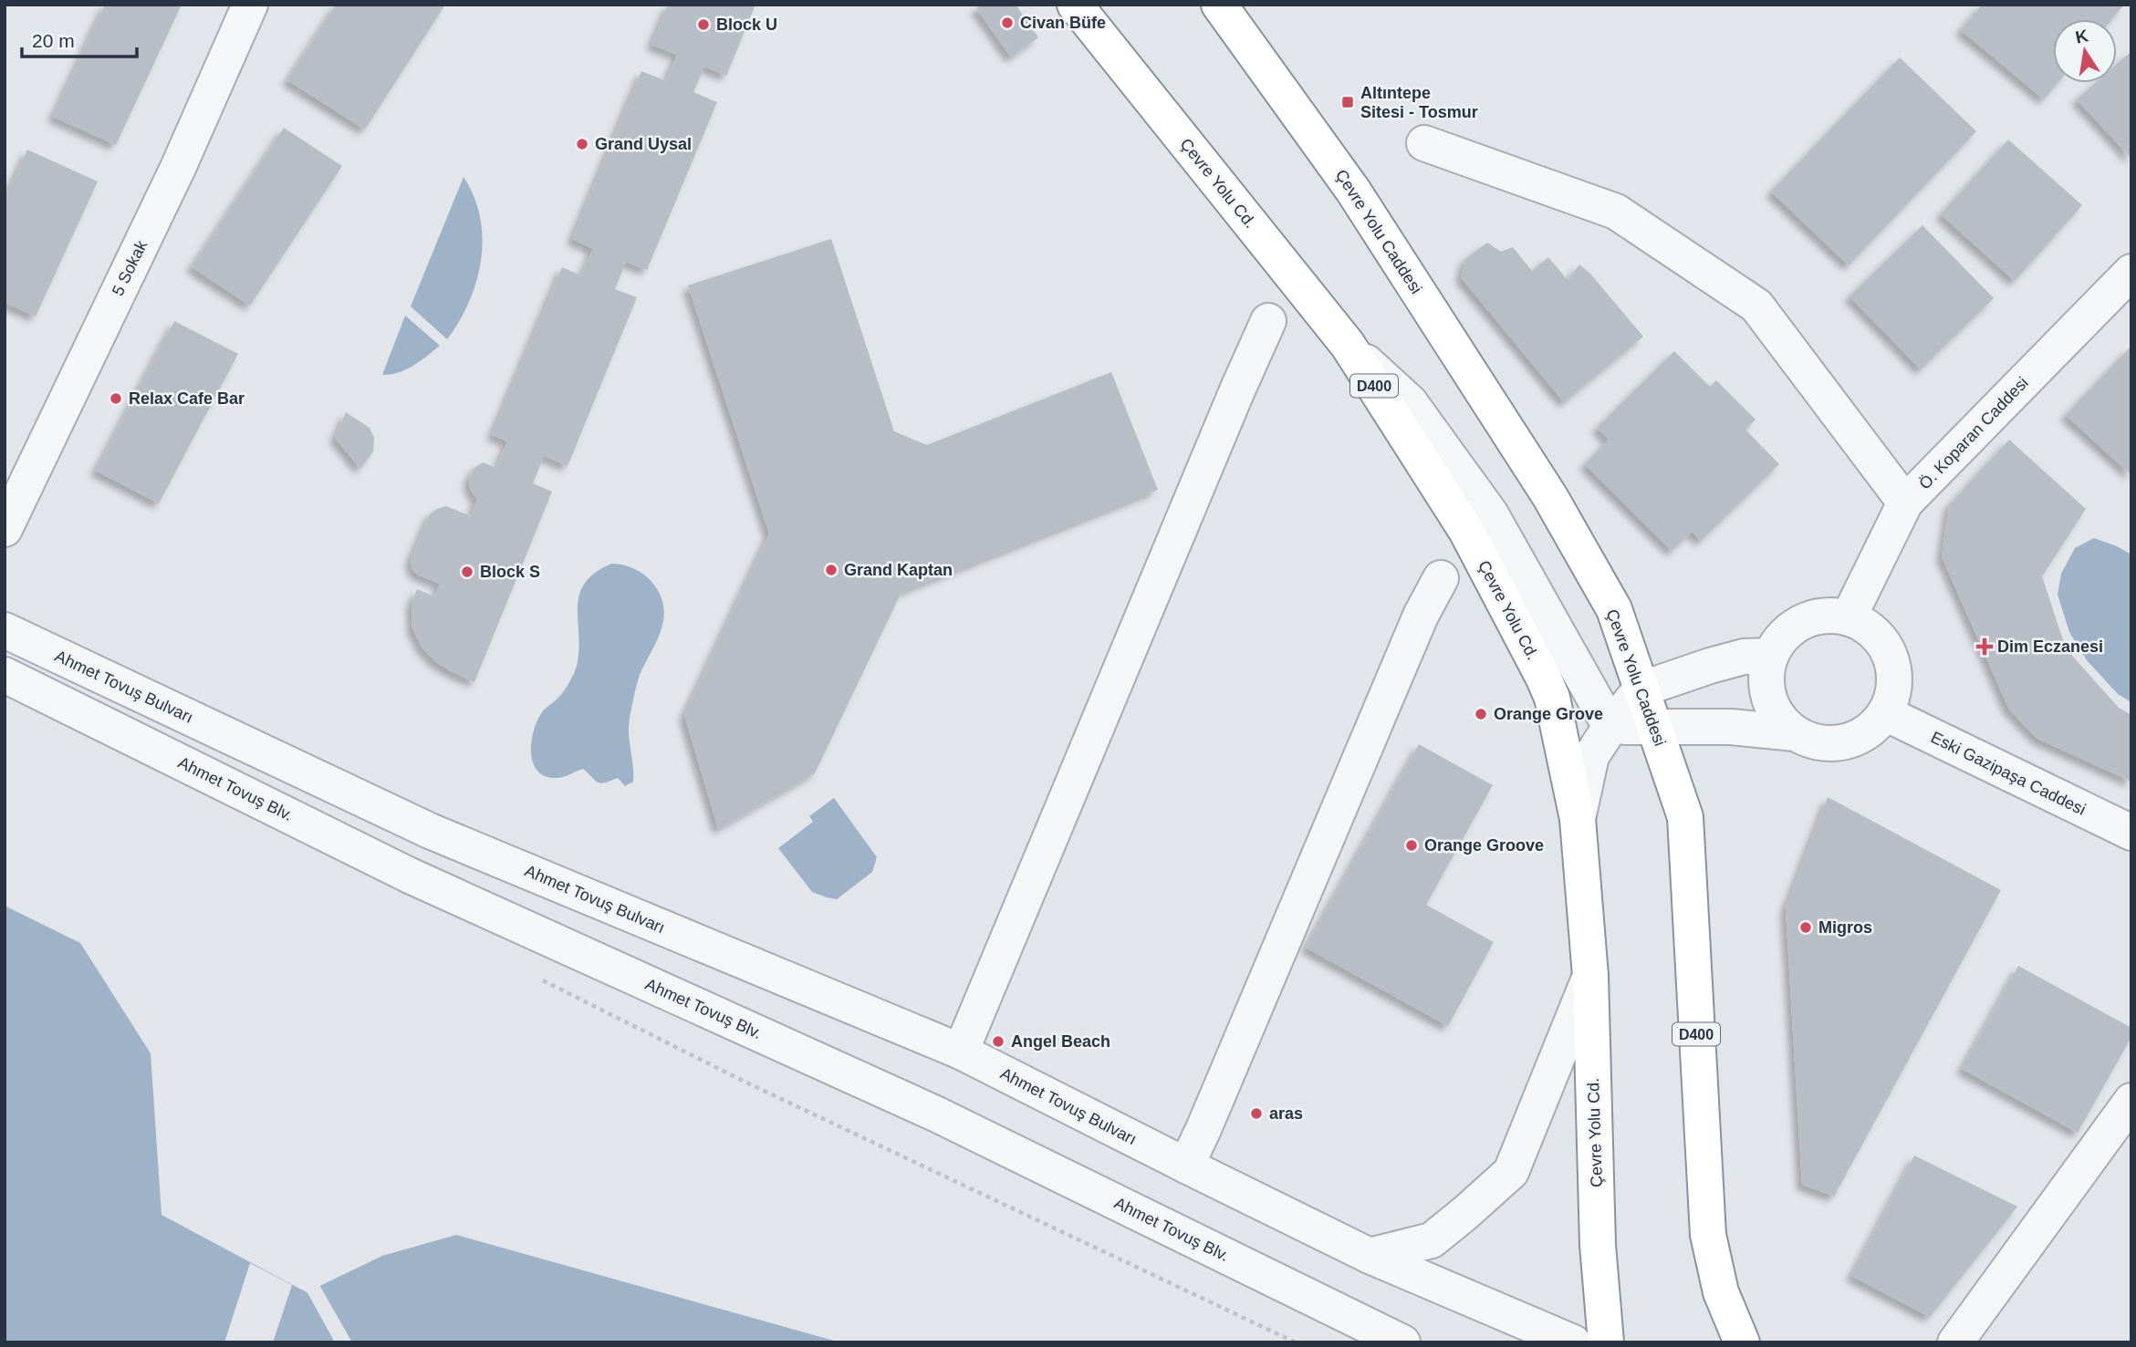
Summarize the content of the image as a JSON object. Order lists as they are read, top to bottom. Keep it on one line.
{"streets":{"highway":["Çevre Yolu Cd.","Çevre Yolu Caddesi","D400"],"street":["5 Sokak","Ö. Koparan Caddesi","Ahmet Tovuş Bulvarı","Eski Gazipaşa Caddesi","Ahmet Tovuş Blv."]},"crossings":[["Ö. Koparan Caddesi","Eski Gazipaşa Caddesi"]],"places":{"other":["Civan Büfe","Block U","Grand Uysal","Relax Cafe Bar","Grand Kaptan","Block S","Orange Grove","Orange Groove","Migros","Angel Beach","aras"],"transit":["Altıntepe Sitesi - Tosmur"],"health":["Dim Eczanesi"]},"scale_bar":"20 m","north":"top"}
